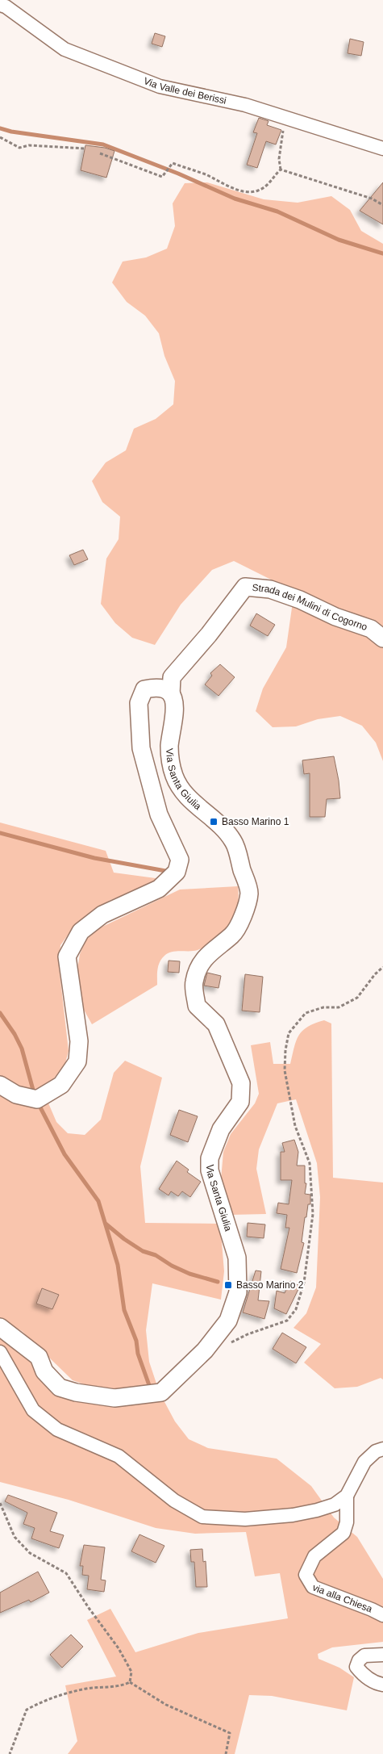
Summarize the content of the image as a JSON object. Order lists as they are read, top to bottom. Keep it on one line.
{"streets":{"street":["Via Valle dei Berissi","Strada dei Mulini di Cogorno","Via Santa Giulia","via alla Chiesa"]},"crossings":[["Strada dei Mulini di Cogorno","Via Santa Giulia"]],"places":{"transit":["Basso Marino 1","Basso Marino 2"]}}
